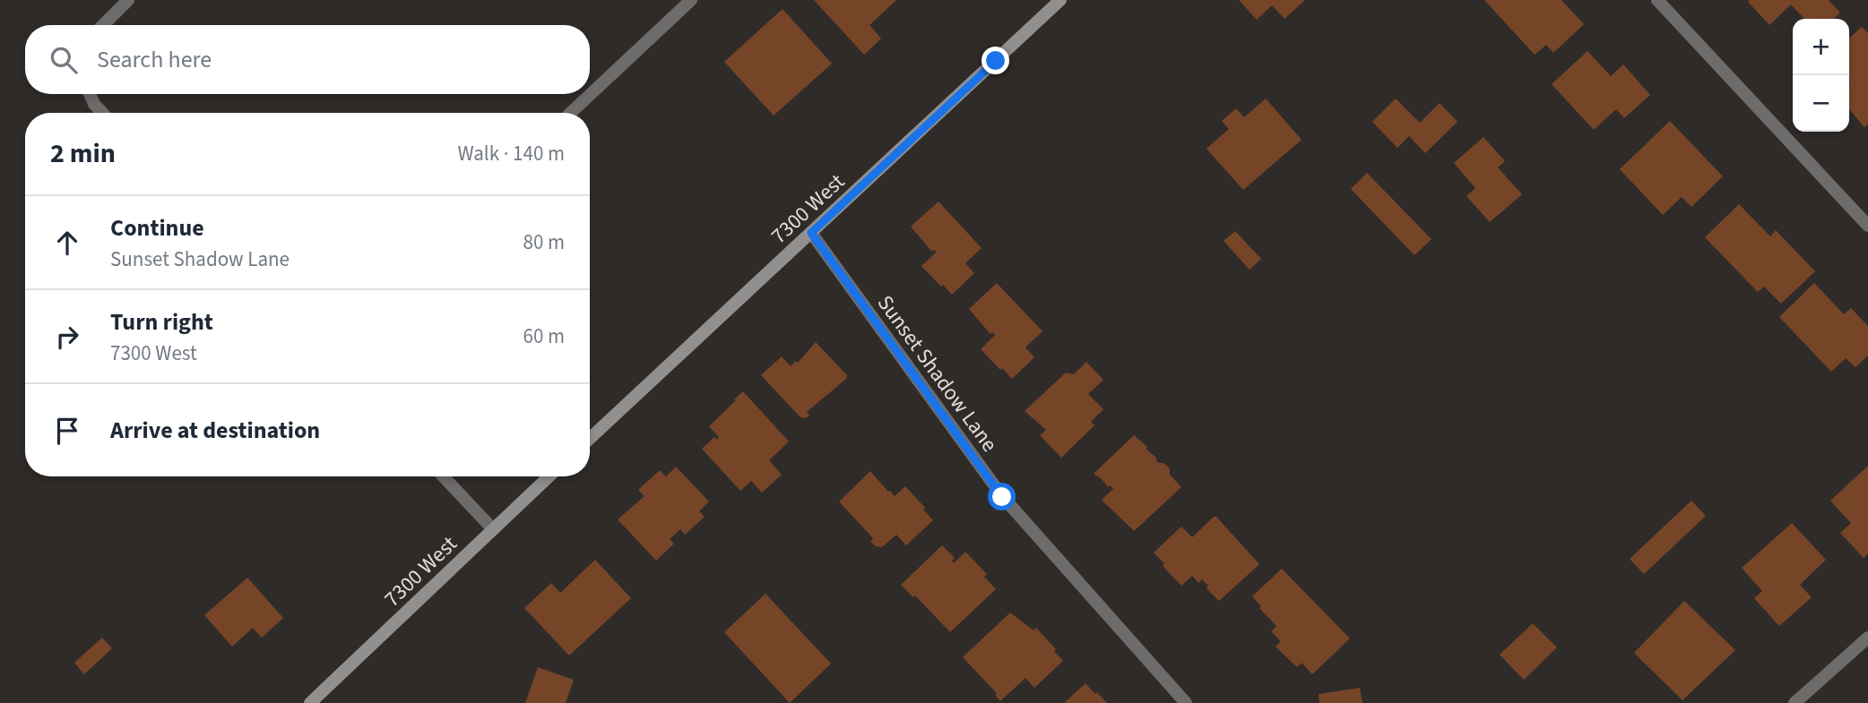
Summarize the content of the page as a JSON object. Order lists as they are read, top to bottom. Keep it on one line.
{"streets":{"street":["7300 West","Sunset Shadow Lane"]},"crossings":[["7300 West","Sunset Shadow Lane"]],"page":{"map_buttons":["+","−"],"search":"Search here","heading":["2 min","Walk · 140 m"],"list":[["Continue","Sunset Shadow Lane","80 m"],["Turn right","7300 West","60 m"],"Arrive at destination"]}}
